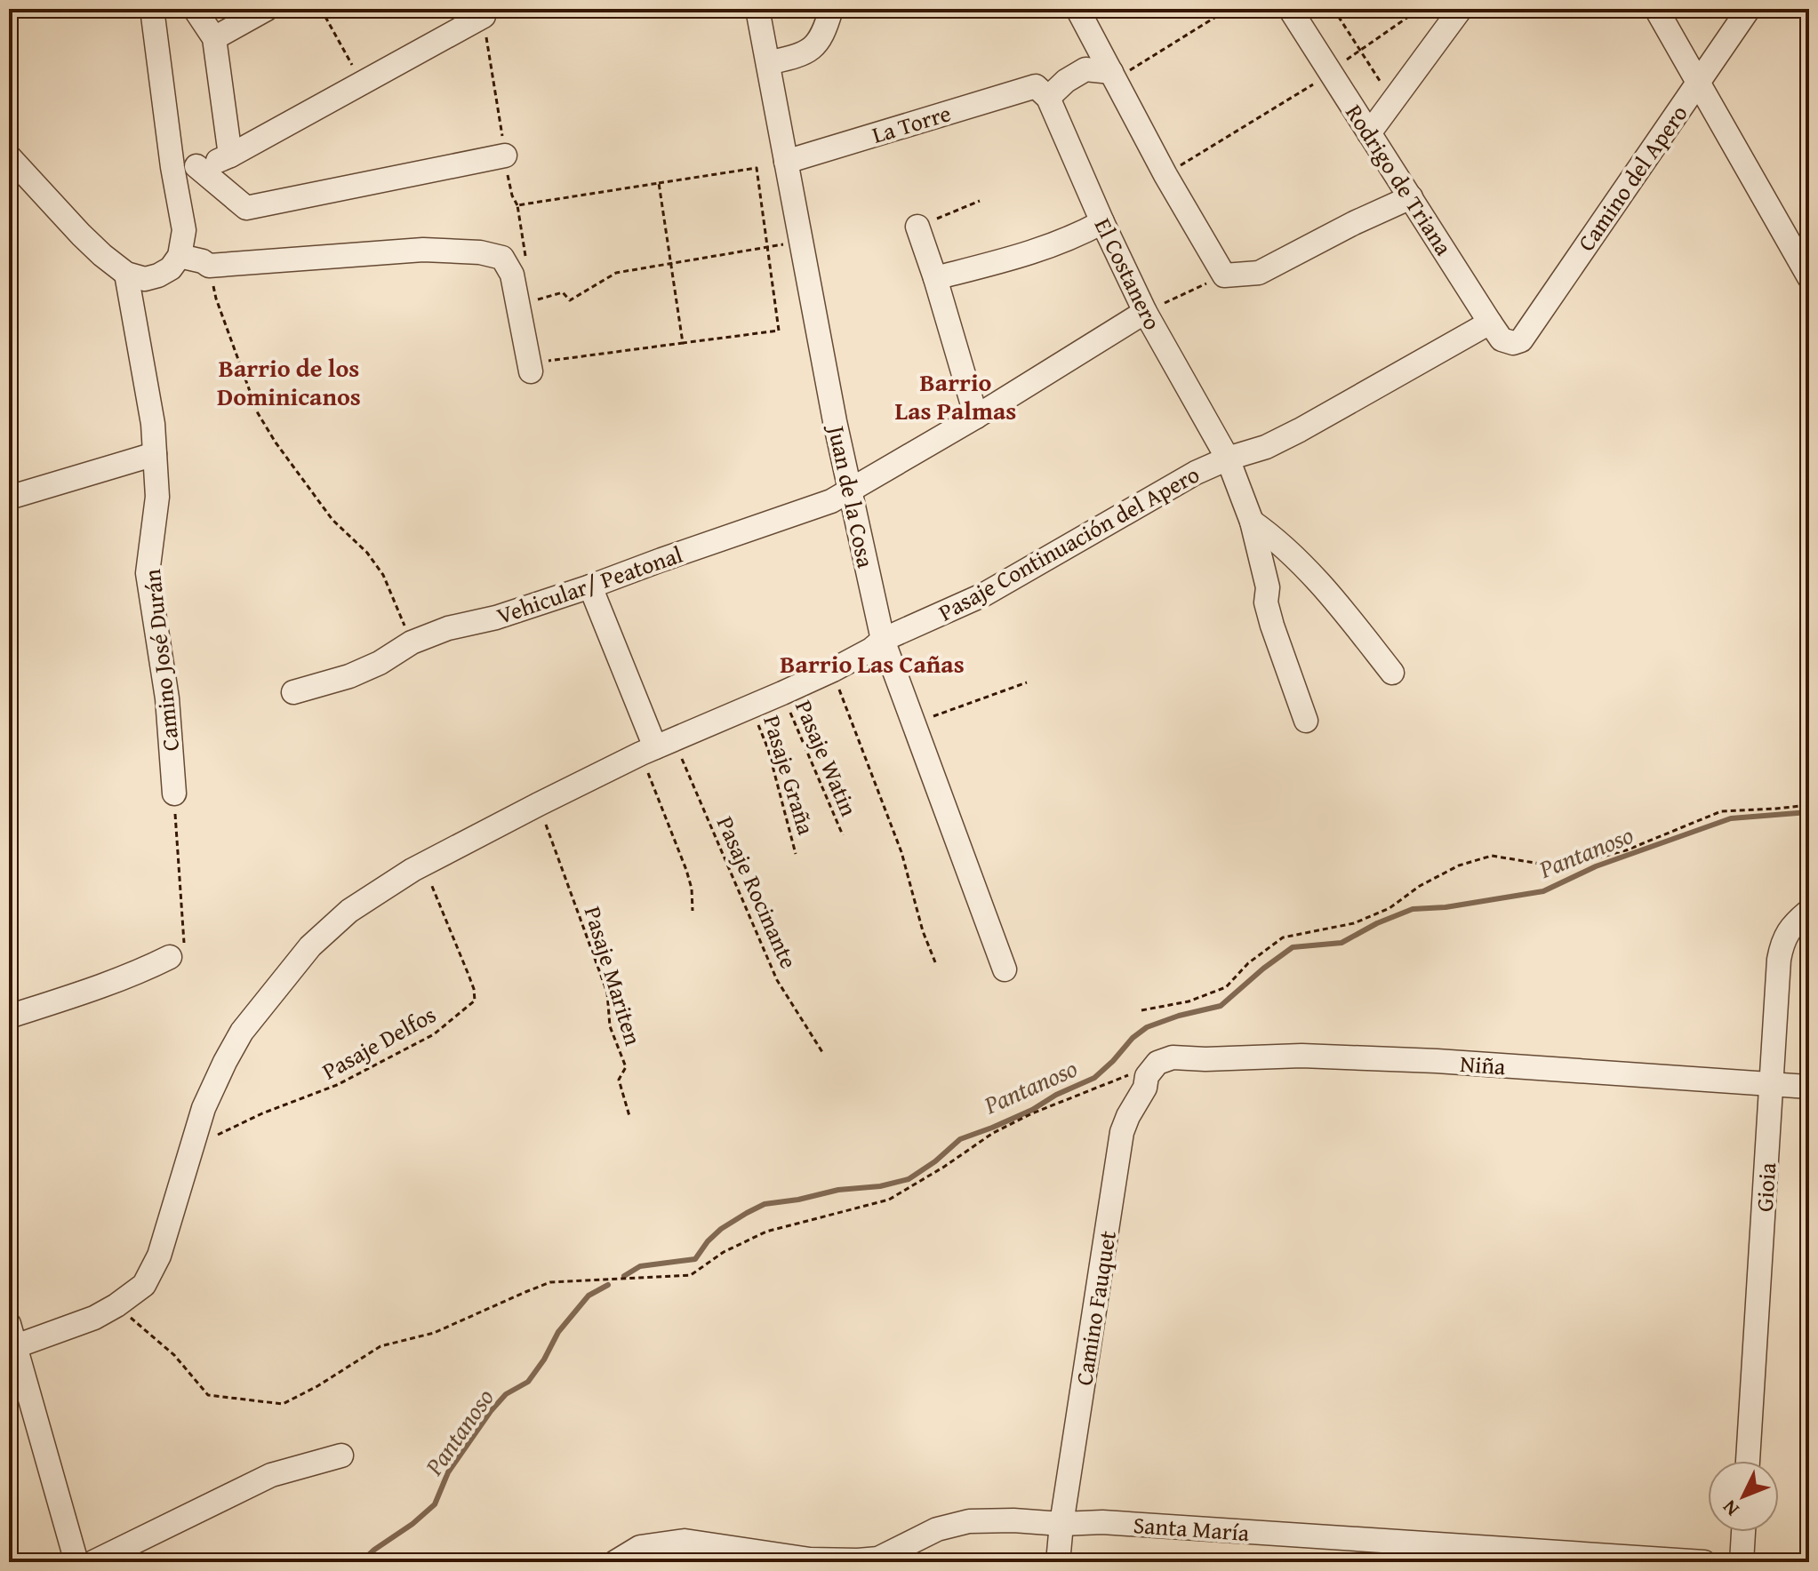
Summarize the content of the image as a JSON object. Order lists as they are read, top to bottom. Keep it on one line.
{"streets":{"street":["La Torre","Camino del Apero","Rodrigo de Triana","El Costanero","Juan de la Cosa","Pasaje Continuación del Apero","Vehicular/ Peatonal","Camino José Durán","Niña","Gioia","Camino Fauquet","Santa María"],"path":["Pasaje Watin","Pasaje Graña","Pasaje Rocinante","Pasaje Mariten","Pasaje Delfos"]},"crossings":[["La Torre","El Costanero"],["La Torre","Juan de la Cosa"],["Camino del Apero","Rodrigo de Triana"],["Rodrigo de Triana","Pasaje Continuación del Apero"],["El Costanero","Pasaje Continuación del Apero"],["El Costanero","Vehicular/ Peatonal"],["Juan de la Cosa","Pasaje Continuación del Apero"],["Juan de la Cosa","Vehicular/ Peatonal"],["Pasaje Continuación del Apero","Pasaje Watin"],["Pasaje Continuación del Apero","Pasaje Graña"],["Pasaje Continuación del Apero","Pasaje Rocinante"],["Pasaje Continuación del Apero","Pasaje Mariten"],["Pasaje Continuación del Apero","Pasaje Delfos"],["Niña","Gioia"],["Niña","Camino Fauquet"],["Camino Fauquet","Santa María"]],"districts":["Barrio de los Dominicanos","Barrio Las Palmas","Barrio Las Cañas"],"water":["Pantanoso"],"north":"bottom left"}
